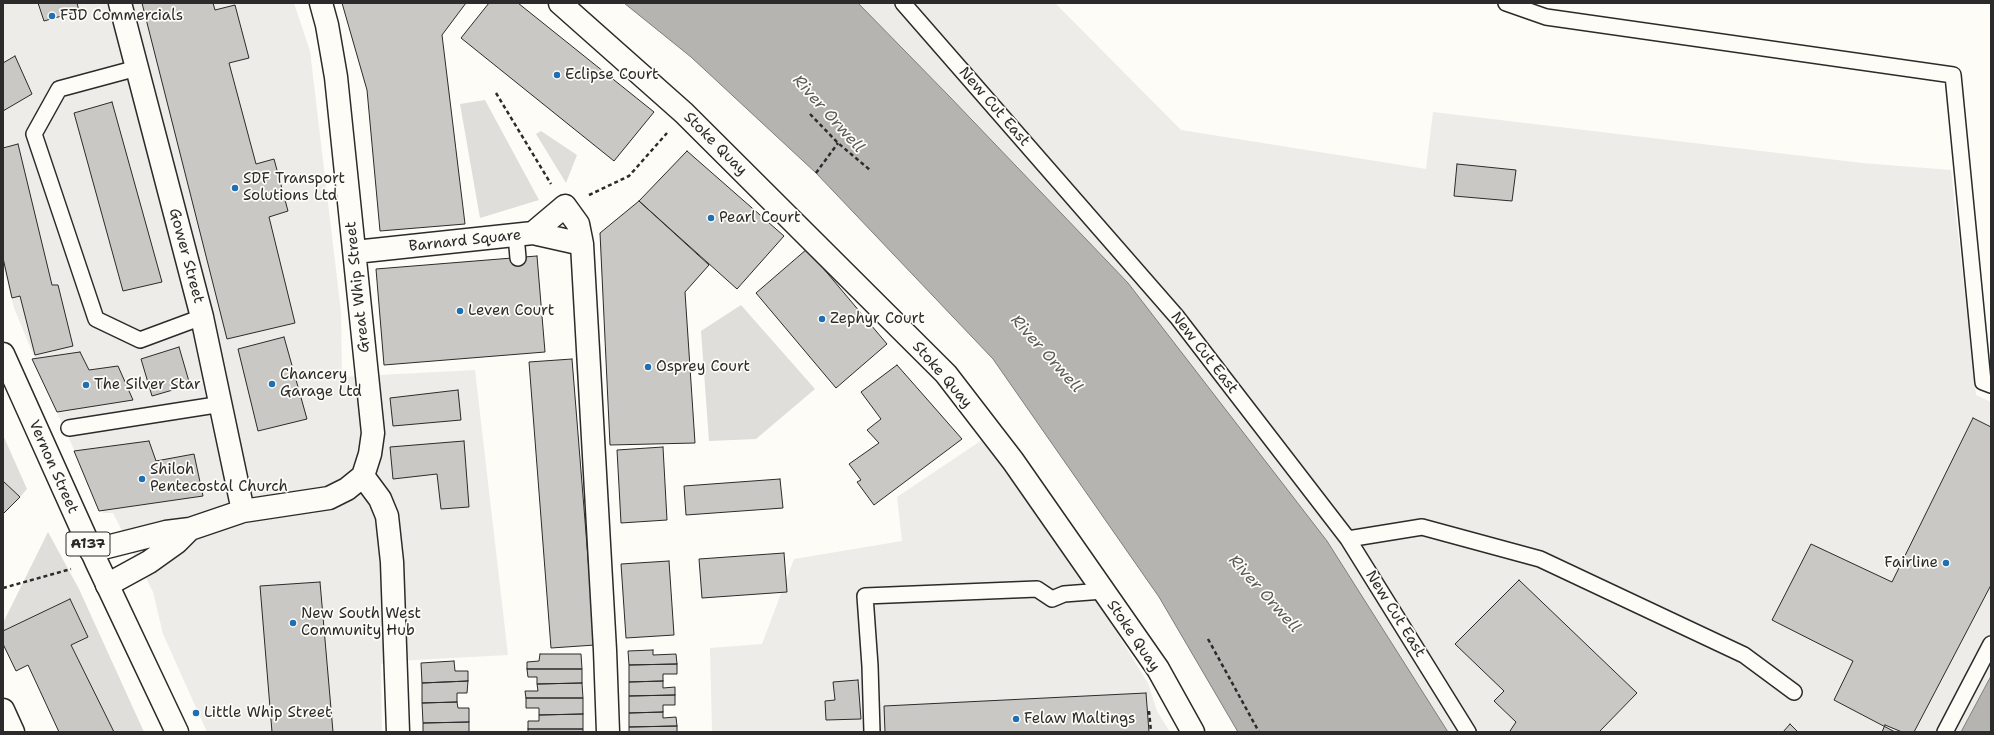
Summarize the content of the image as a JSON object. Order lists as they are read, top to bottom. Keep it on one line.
{"streets":{"street":["Stoke Quay","Barnard Square","Gower Street","Great Whip Street","Vernon Street","A137"],"lane":["New Cut East"]},"crossings":[["Barnard Square","Great Whip Street"]],"water":["River Orwell"],"places":["FJD Commercials","Eclipse Court","SDF Transport Solutions Ltd","Pearl Court","Leven Court","Zephyr Court","Osprey Court","Chancery Garage Ltd","The Silver Star","Shiloh Pentecostal Church","Fairline","New South West Community Hub","Little Whip Street","Felaw Maltings"]}
